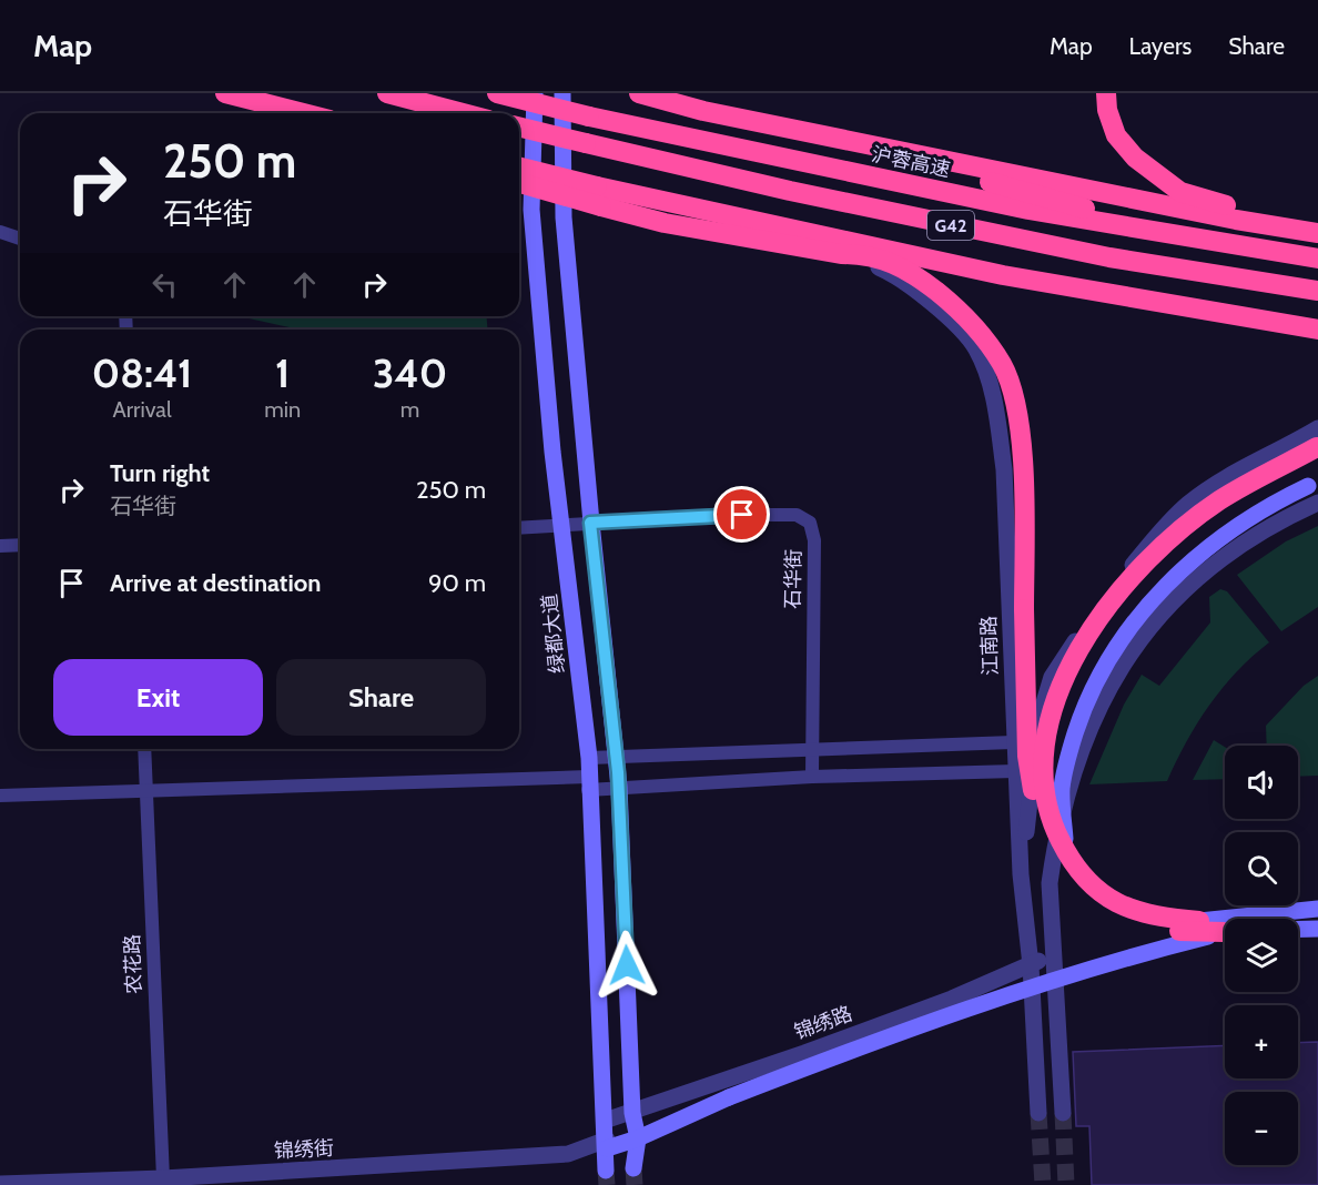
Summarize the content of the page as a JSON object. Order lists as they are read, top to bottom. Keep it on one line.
{"streets":{"highway":["沪蓉高速","G42"],"main road":["绿都大道"],"street":["石华街","江南路","农花路","锦绣路","锦绣街"]},"crossings":[["石华街","绿都大道"],["绿都大道","锦绣路"],["绿都大道","锦绣街"],["江南路","锦绣路"],["农花路","锦绣街"]],"page":{"header":"Map","nav":["Map","Layers","Share"],"turn":["250 m","石华街"],"eta":["08:41","Arrival","1","min","340","m"],"list":[{"name":"Turn right","note":"石华街","value":"250 m"},{"name":"Arrive at destination","value":"90 m"}],"buttons":["Exit","Share"],"map_buttons":["+","−"]}}
